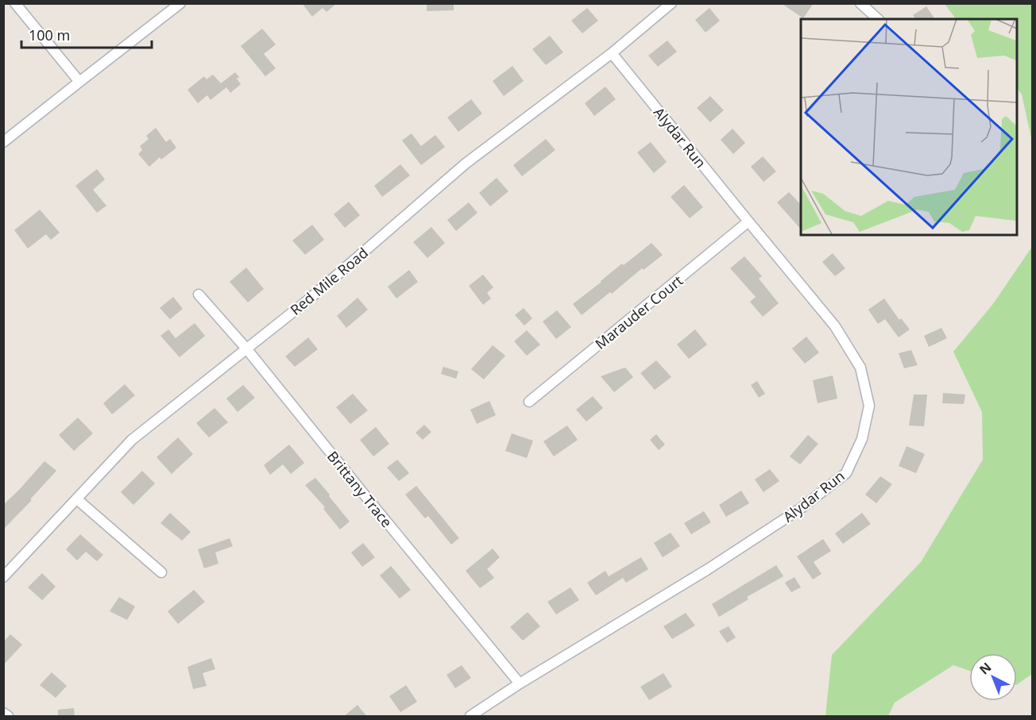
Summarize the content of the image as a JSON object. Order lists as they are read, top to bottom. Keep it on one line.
{"streets":{"street":["Alydar Run","Red Mile Road","Marauder Court","Brittany Trace"]},"crossings":[["Alydar Run","Red Mile Road"],["Alydar Run","Marauder Court"],["Alydar Run","Brittany Trace"],["Red Mile Road","Brittany Trace"]],"scale_bar":"100 m","north":"top left"}
